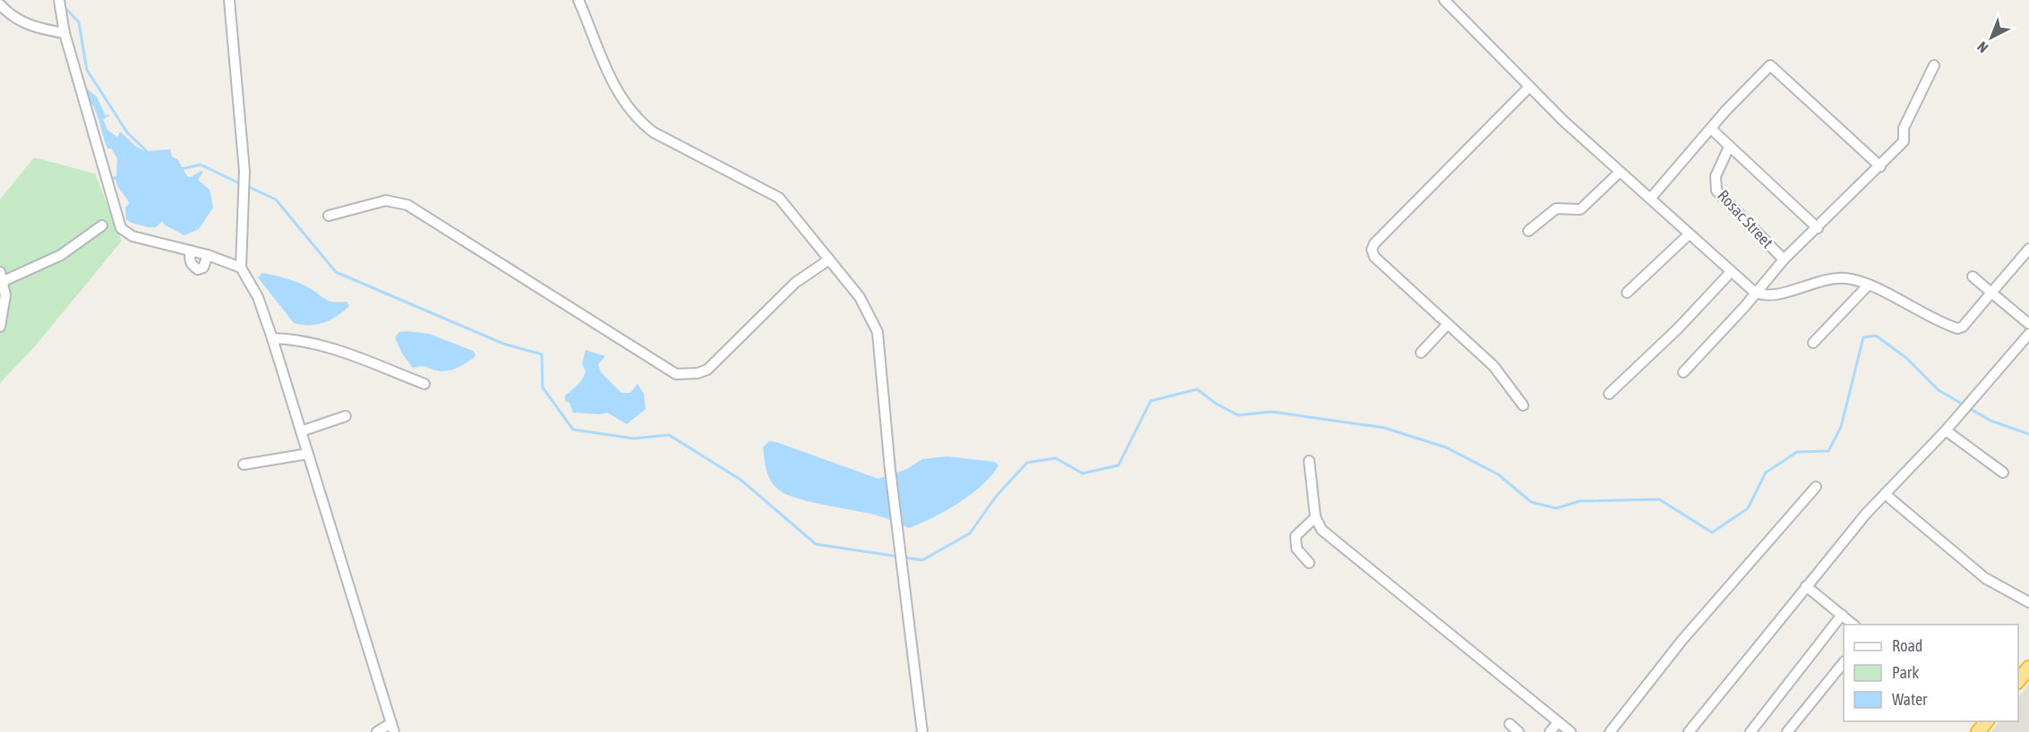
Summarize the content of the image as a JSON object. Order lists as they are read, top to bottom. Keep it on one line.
{"streets":{"street":["Rosac Street"]},"legend":["Road","Park","Water"],"north":"bottom left"}
